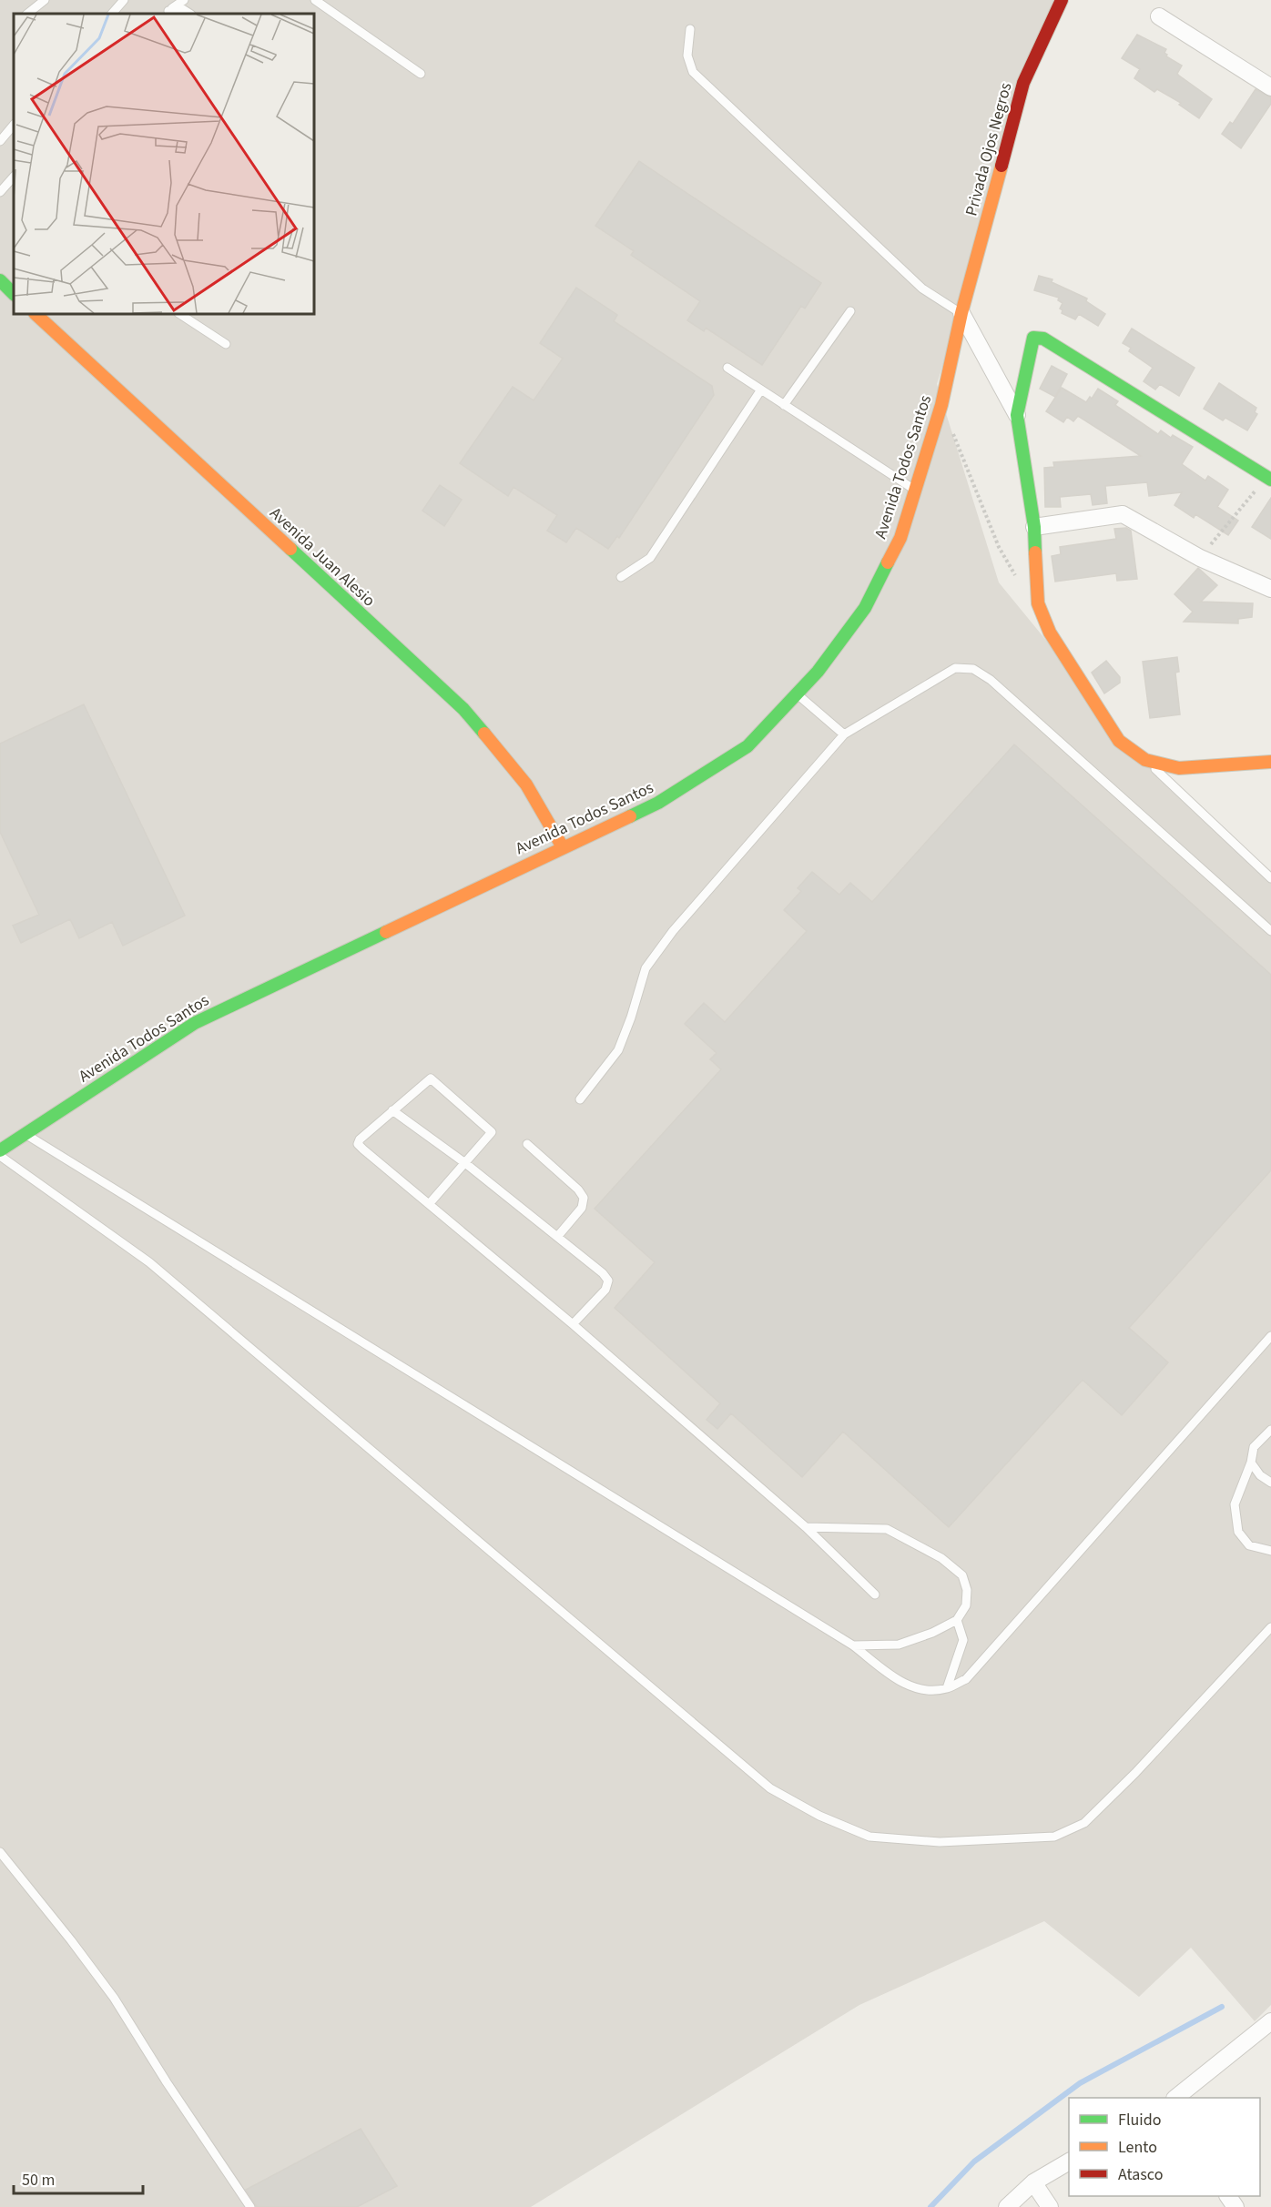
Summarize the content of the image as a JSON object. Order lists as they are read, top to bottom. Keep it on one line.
{"streets":{"street":["Privada Ojos Negros","Avenida Todos Santos","Avenida Juan Alesio"]},"crossings":[["Privada Ojos Negros","Avenida Todos Santos"],["Avenida Todos Santos","Avenida Juan Alesio"]],"legend":["Fluido","Lento","Atasco"],"scale_bar":"50 m"}
